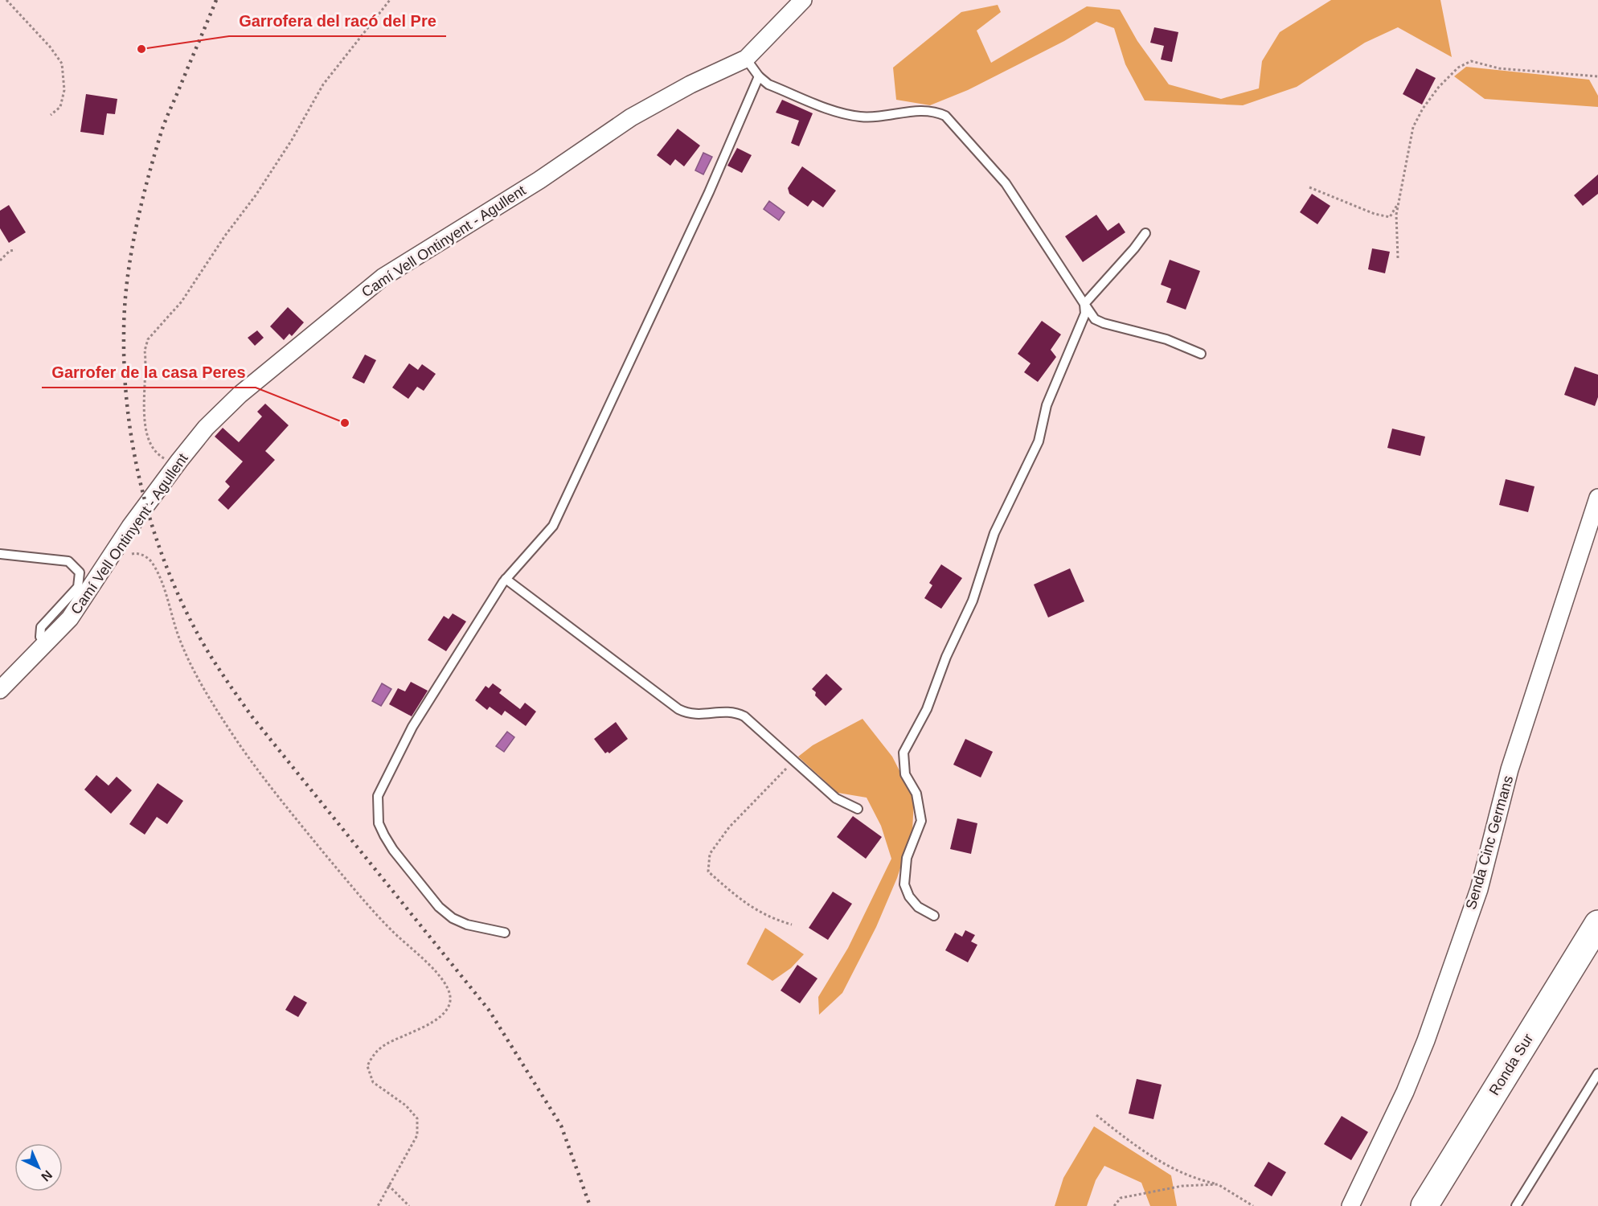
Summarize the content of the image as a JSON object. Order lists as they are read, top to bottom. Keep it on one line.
{"streets":{"main road":["Ronda Sur"],"street":["Camí Vell Ontinyent - Agullent","Senda Cinc Germans"]},"places":["Garrofera del racó del Pre","Garrofer de la casa Peres"],"north":"bottom right"}
